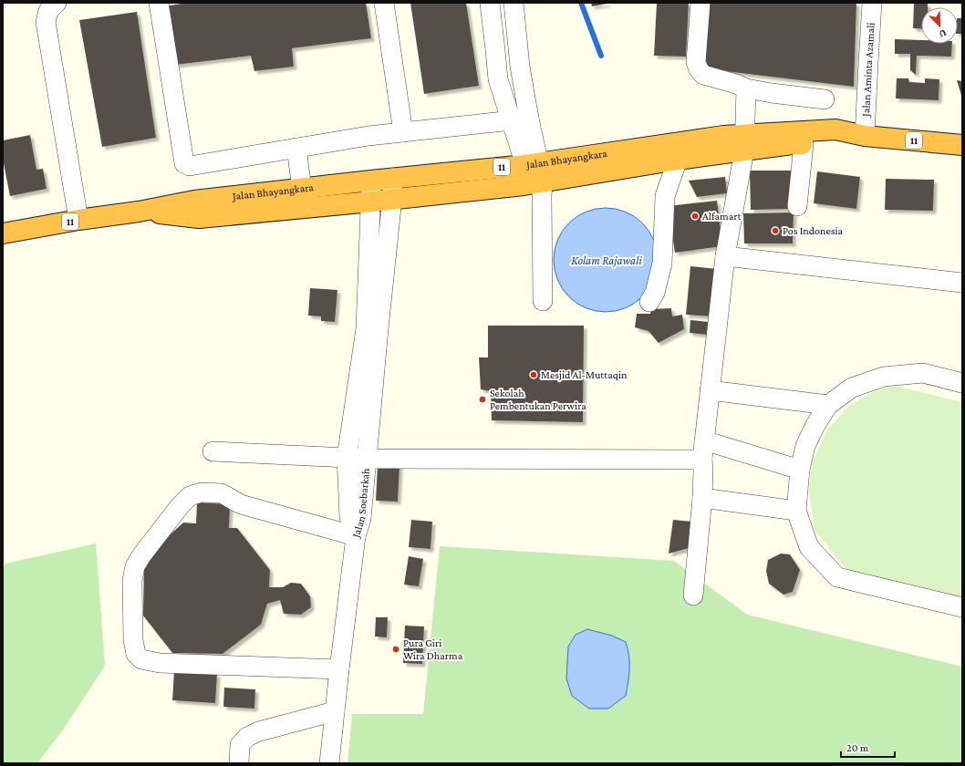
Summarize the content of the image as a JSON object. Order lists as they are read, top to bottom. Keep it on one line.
{"streets":{"highway":["11","Jalan Bhayangkara"],"street":["Jalan Aminta Azamali","Jalan Soebarkah"]},"crossings":[["Jalan Aminta Azamali","Jalan Bhayangkara"],["Jalan Bhayangkara","Jalan Soebarkah"]],"water":["Kolam Rajawali"],"places":["Alfamart","Pos Indonesia","Mesjid Al-Muttaqin","Sekolah Pembentukan Perwira","Pura Giri Wira Dharma"],"scale_bar":"20 m","north":"bottom right"}
